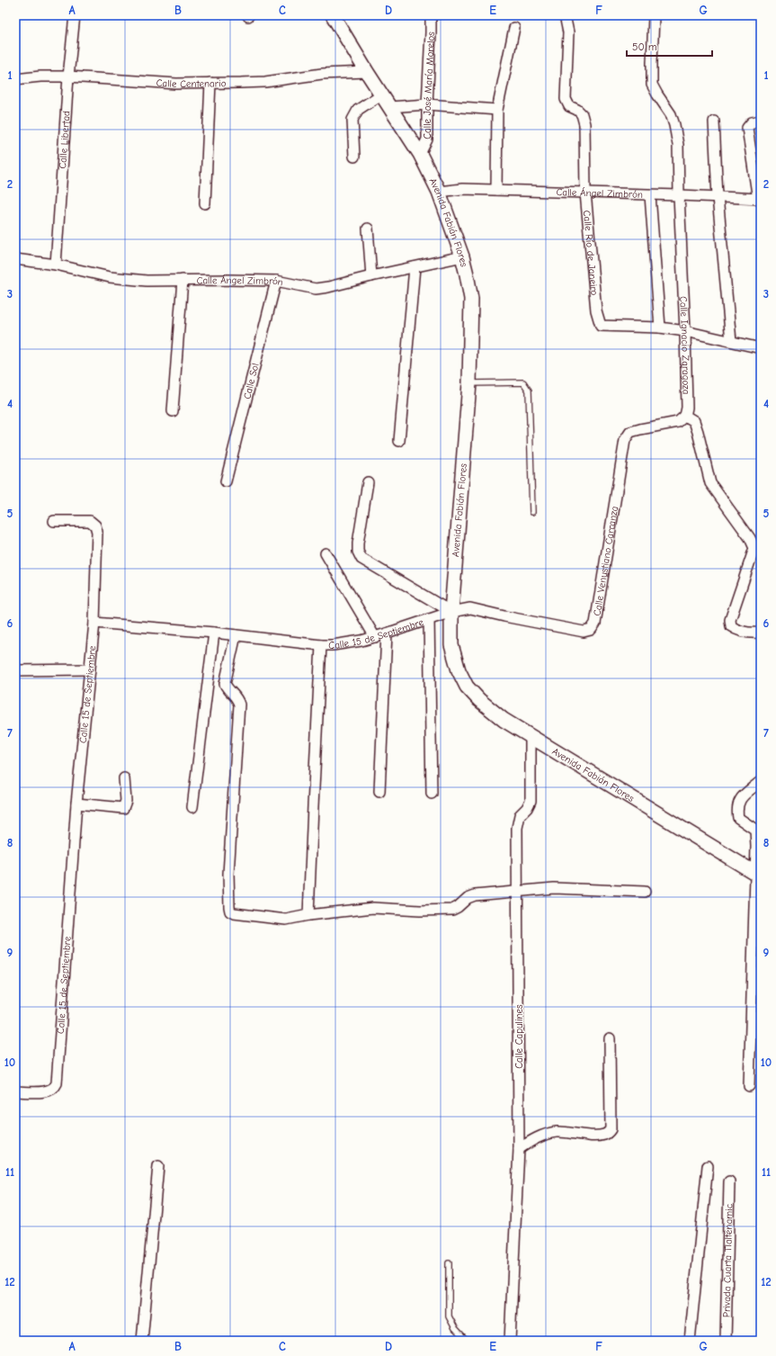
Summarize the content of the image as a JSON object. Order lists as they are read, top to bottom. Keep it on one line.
{"streets":{"main road":["Avenida Fabián Flores"],"street":["Calle Centenario","Calle José María Morelos","Calle Libertad","Calle Ángel Zimbrón","Calle Río de Janeiro","Calle Ignacio Zaragoza","Calle Sol","Calle Venustiano Carranza","Calle 15 de Septiembre","Calle Capulines","Privada Cuarta Tlaltenamic"]},"crossings":[["Calle Centenario","Calle Libertad"],["Calle Centenario","Avenida Fabián Flores"],["Calle José María Morelos","Avenida Fabián Flores"],["Calle Libertad","Calle Ángel Zimbrón"],["Calle Ángel Zimbrón","Avenida Fabián Flores"],["Calle Ángel Zimbrón","Calle Río de Janeiro"],["Calle Ángel Zimbrón","Calle Ignacio Zaragoza"],["Calle Ángel Zimbrón","Calle Sol"],["Avenida Fabián Flores","Calle Venustiano Carranza"],["Avenida Fabián Flores","Calle 15 de Septiembre"],["Avenida Fabián Flores","Calle Capulines"],["Calle Ignacio Zaragoza","Calle Venustiano Carranza"],["Calle Venustiano Carranza","Calle 15 de Septiembre"]],"scale_bar":"50 m","grid":{"columns":["A","B","C","D","E","F","G"],"rows":["1","2","3","4","5","6","7","8","9","10","11","12"]}}
